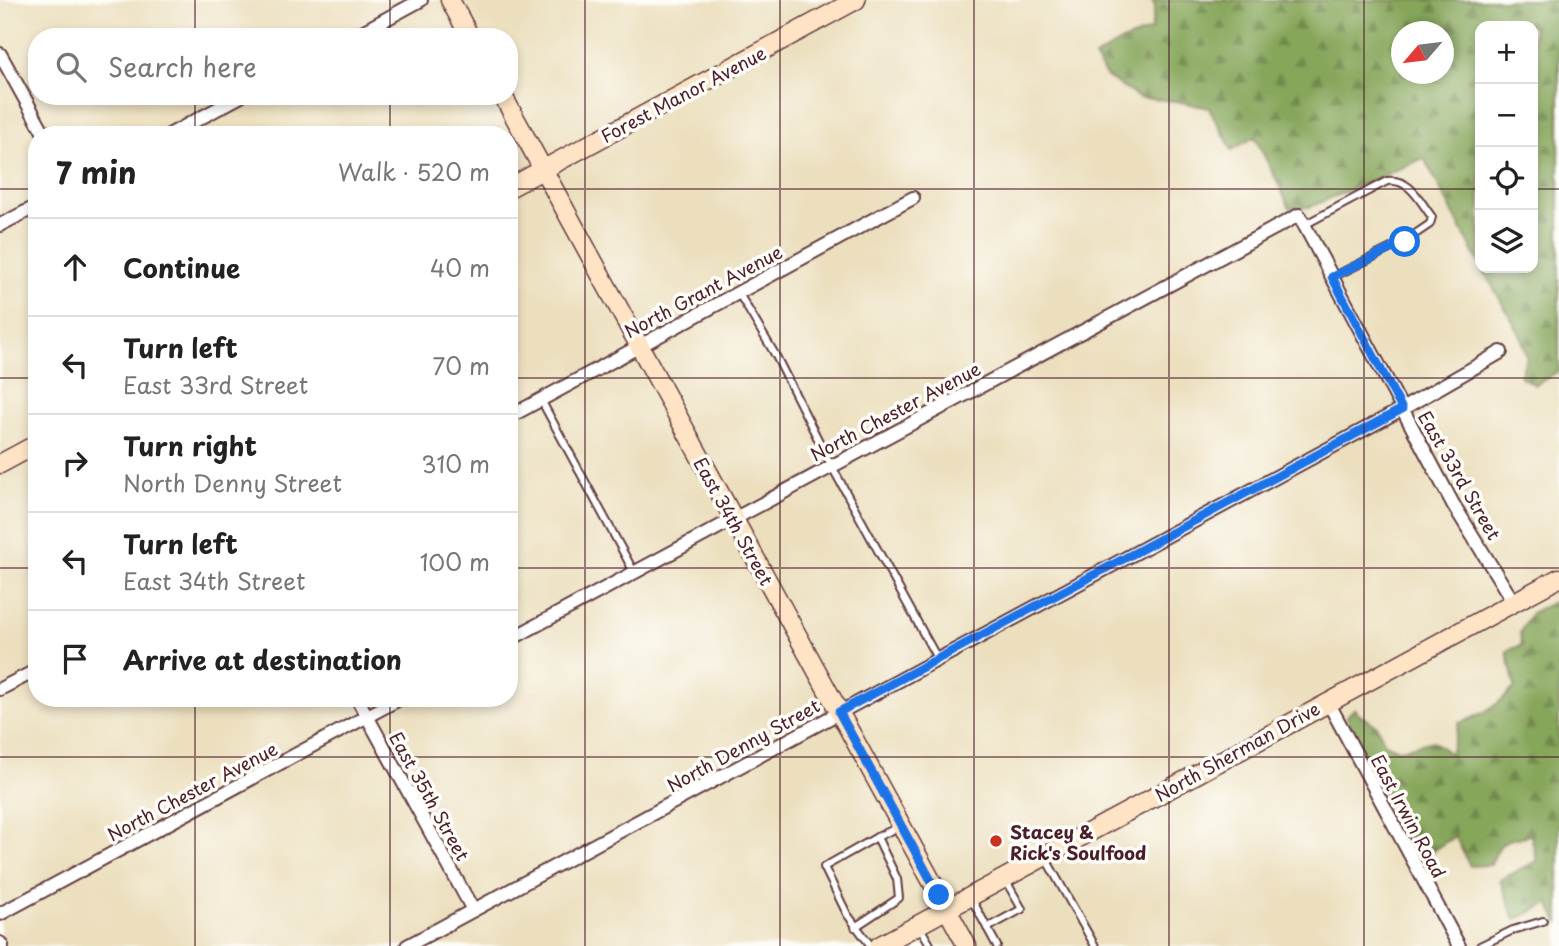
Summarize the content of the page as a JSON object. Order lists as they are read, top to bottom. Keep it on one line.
{"streets":{"main road":["Forest Manor Avenue","East 34th Street","North Sherman Drive"],"street":["North Grant Avenue","North Chester Avenue","East 33rd Street","North Denny Street","East 35th Street","East Irwin Road"]},"crossings":[["Forest Manor Avenue","East 34th Street"],["North Grant Avenue","East 34th Street"],["North Chester Avenue","East 33rd Street"],["North Chester Avenue","East 34th Street"],["North Chester Avenue","East 35th Street"],["East 33rd Street","North Denny Street"],["East 33rd Street","North Sherman Drive"],["East 34th Street","North Denny Street"],["East 34th Street","North Sherman Drive"],["North Denny Street","East 35th Street"],["North Sherman Drive","East Irwin Road"]],"places":["Stacey & Rick's Soulfood"],"north":"bottom left","page":{"map_buttons":["+","−"],"search":"Search here","heading":["7 min","Walk · 520 m"],"list":[["Continue","40 m"],["Turn left","East 33rd Street","70 m"],["Turn right","North Denny Street","310 m"],["Turn left","East 34th Street","100 m"],"Arrive at destination"]}}
